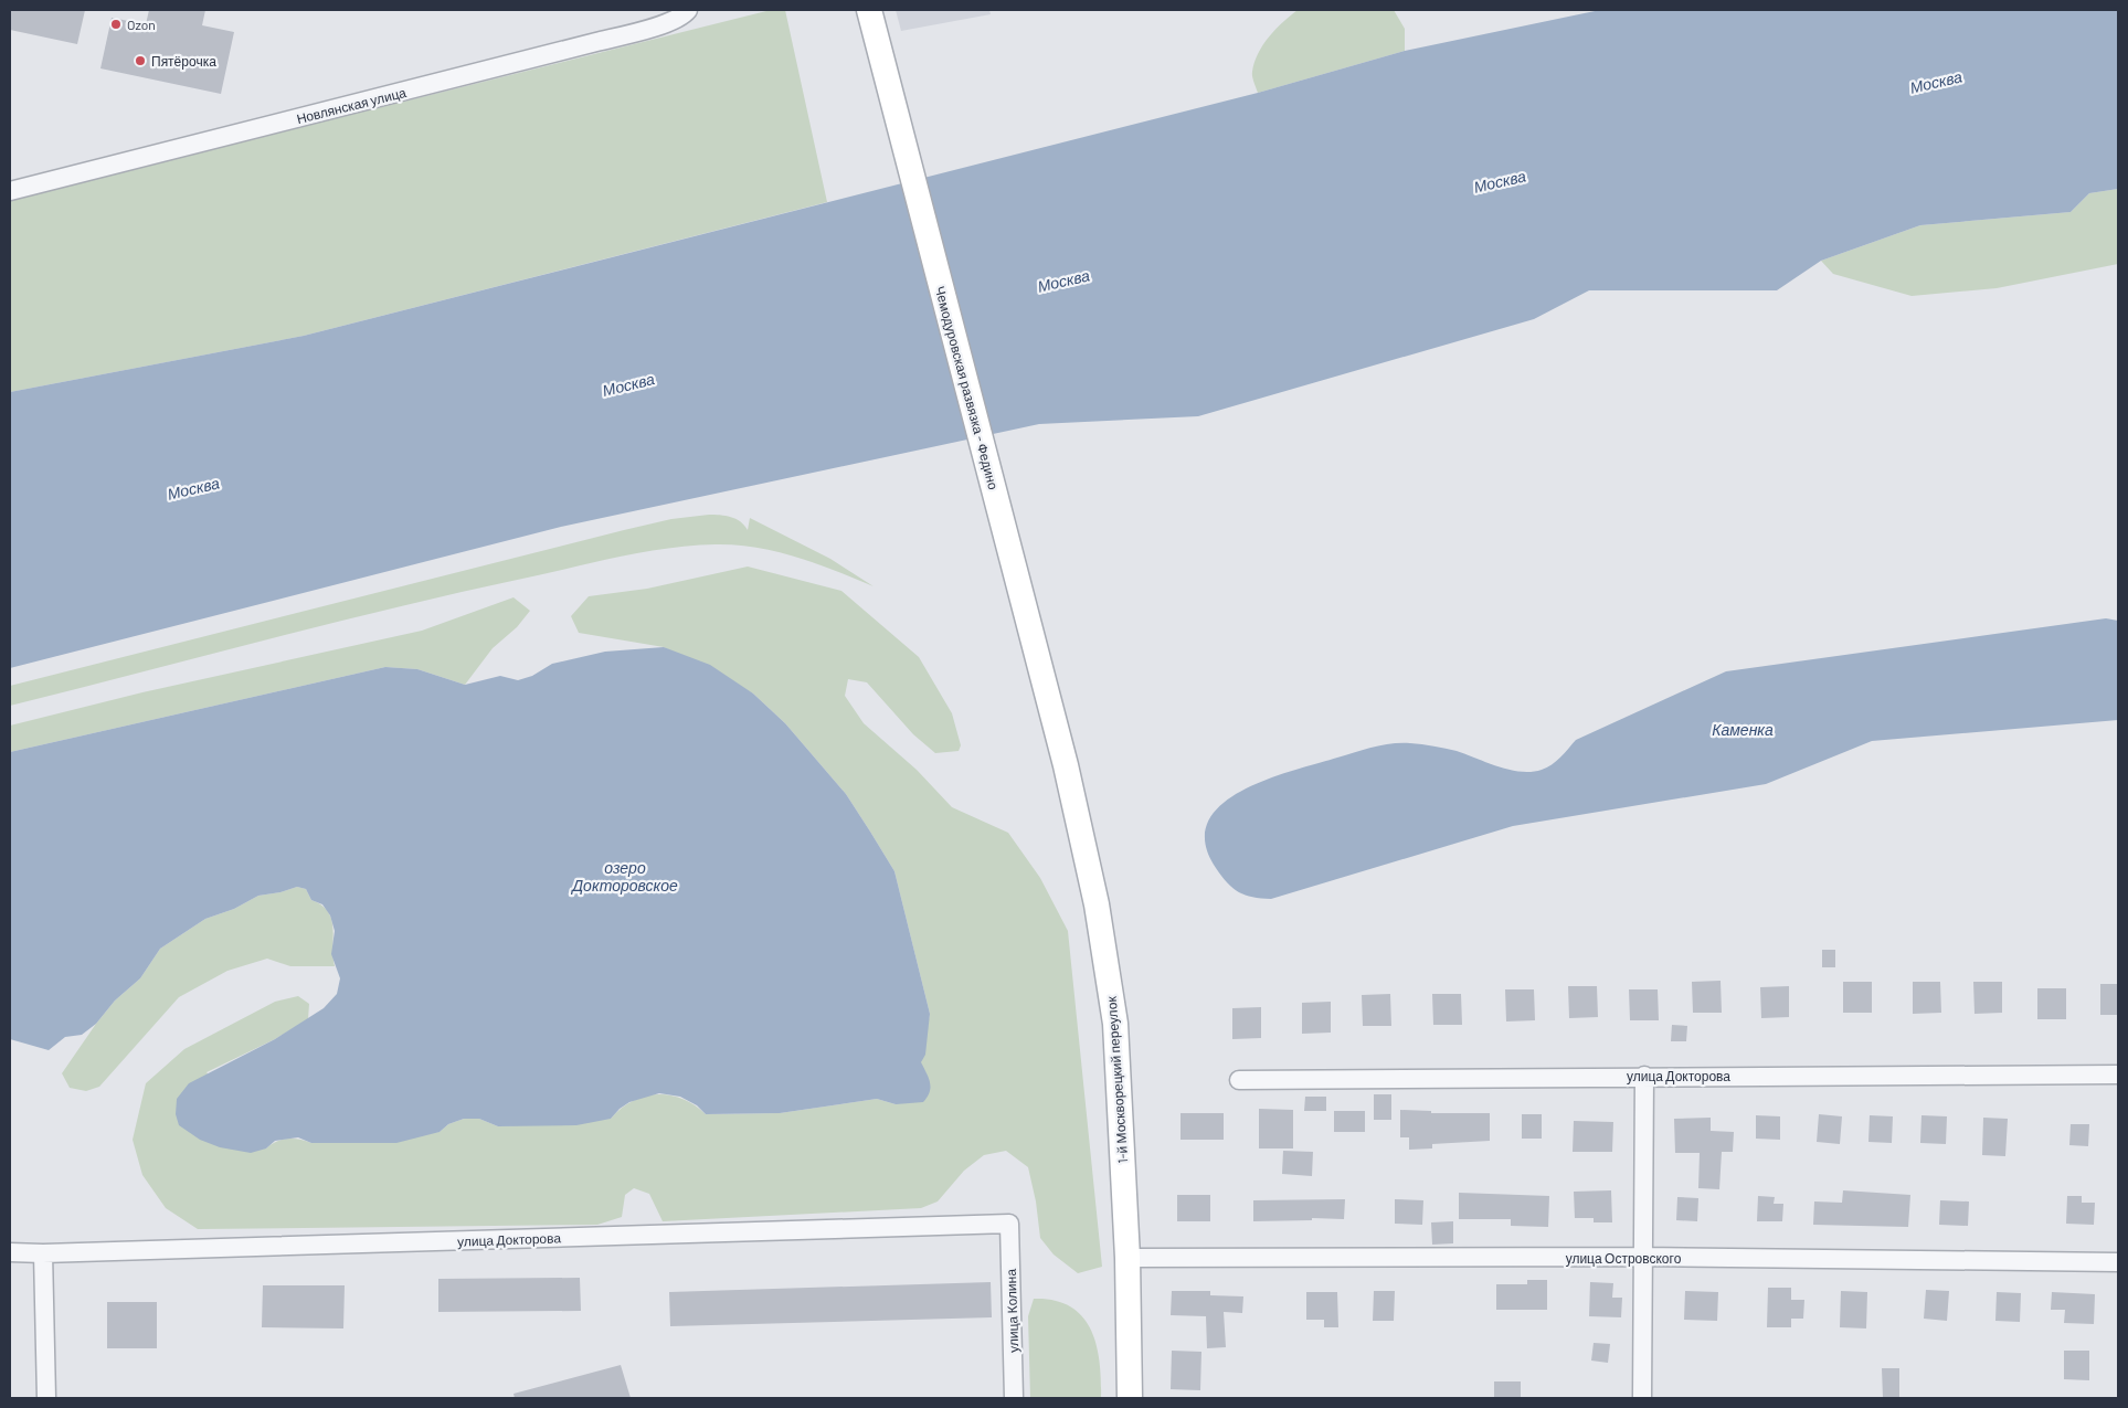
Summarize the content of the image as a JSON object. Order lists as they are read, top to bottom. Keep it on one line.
{"streets":{"street":["Новлянская улица","Чемодуровская развязка - Федино","улица Докторова","1-й Москворецкий переулок","улица Островского","улица Колина"]},"crossings":[["Чемодуровская развязка - Федино","1-й Москворецкий переулок"],["улица Докторова","улица Колина"],["1-й Москворецкий переулок","улица Островского"]],"water":["Москва","Каменка","озеро Докторовское"],"places":["Ozon","Пятёрочка"]}
